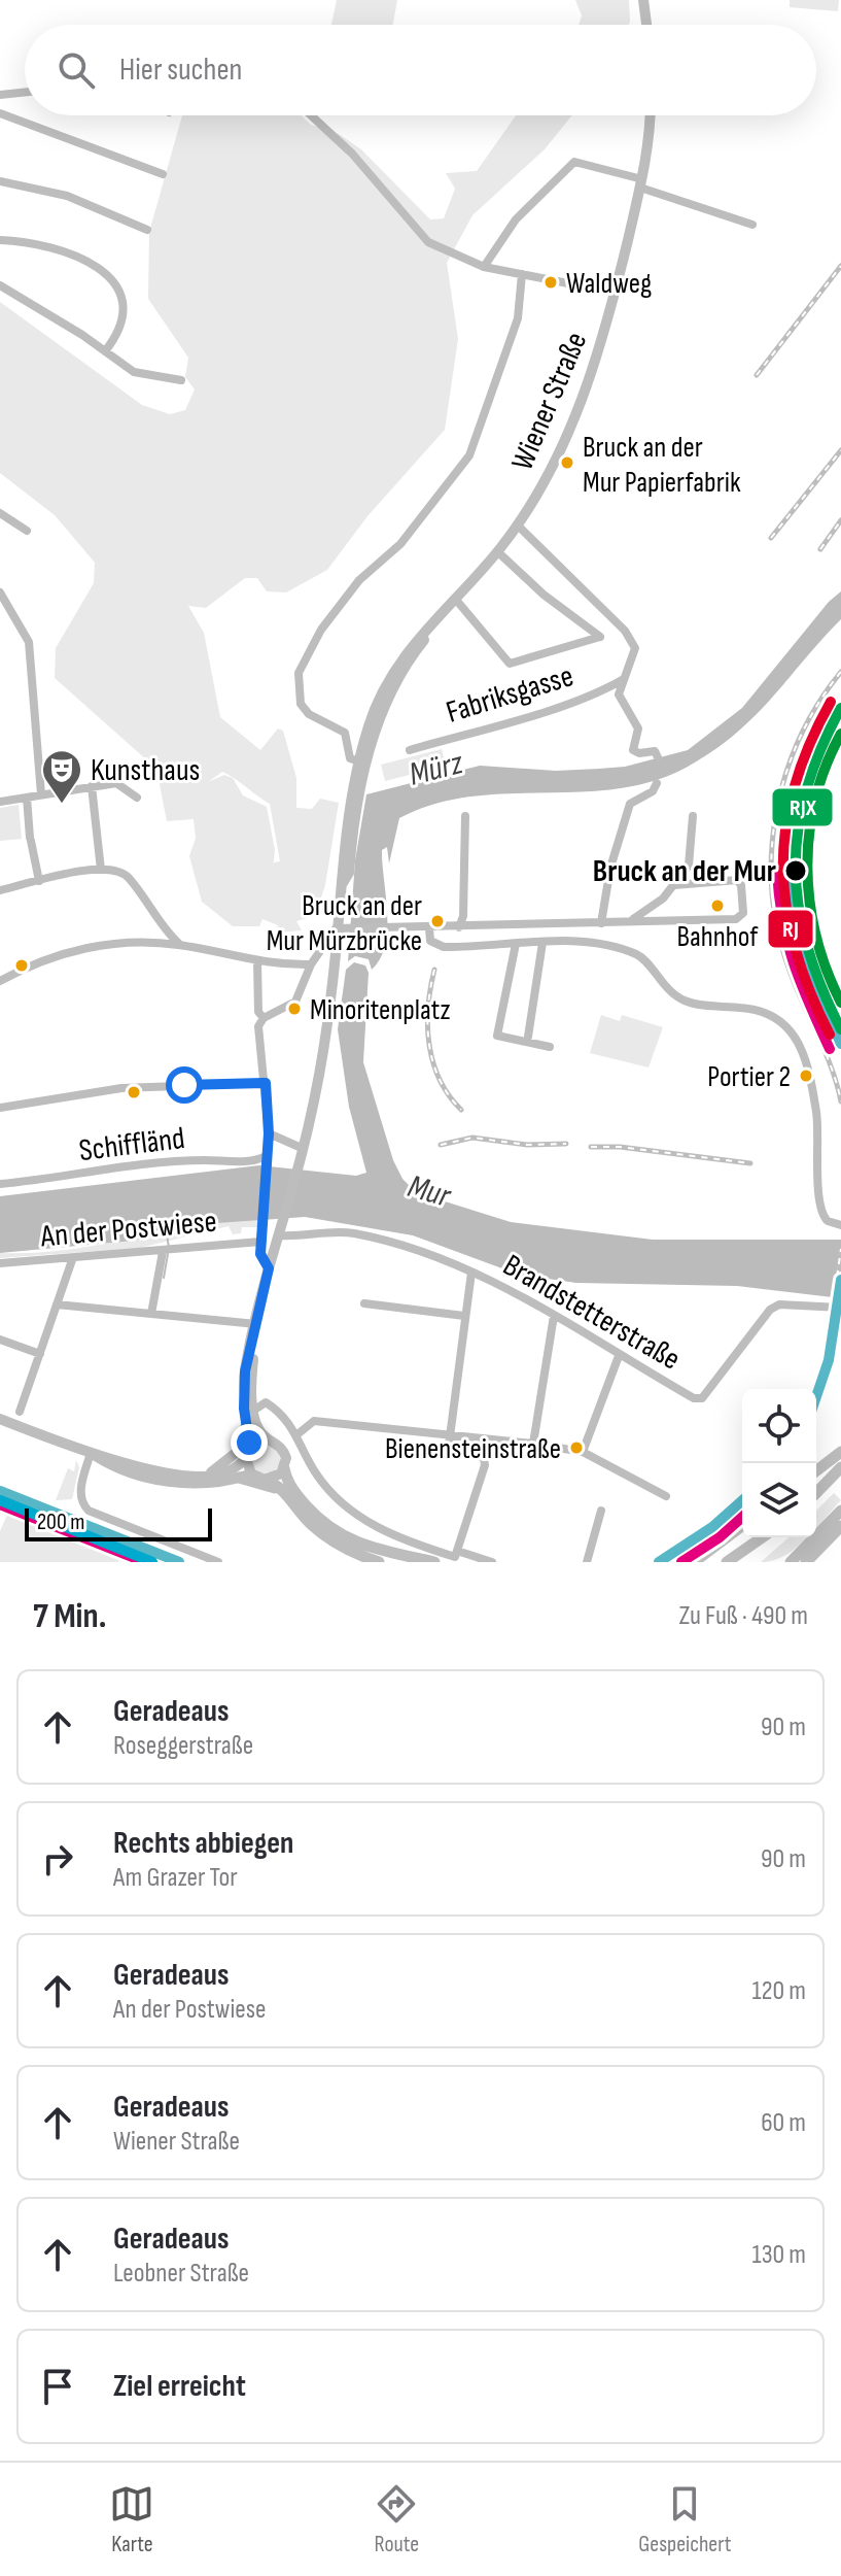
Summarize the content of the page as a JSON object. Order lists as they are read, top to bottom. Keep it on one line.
{"streets":{"main road":["Wiener Straße"],"street":["Fabriksgasse","Schiffländ","An der Postwiese","Brandstetterstraße"]},"crossings":[["Wiener Straße","Fabriksgasse"],["Wiener Straße","An der Postwiese"],["Wiener Straße","Brandstetterstraße"],["Schiffländ","An der Postwiese"]],"water":["Mürz","Mur"],"places":{"other":["Waldweg","Bruck an der Mur Papierfabrik","Bruck an der Mur","Bahnhof","Bruck an der Mur Mürzbrücke","Minoritenplatz","Portier 2","Bienensteinstraße"],"theatre":["Kunsthaus"]},"lines":["transit line RJ","transit line RJX"],"scale_bar":"200 m","page":{"search":"Hier suchen","scale":"200 m","heading":["7 Min.","Zu Fuß · 490 m"],"list":[["Geradeaus","Roseggerstraße","90 m"],["Rechts abbiegen","Am Grazer Tor","90 m"],["Geradeaus","An der Postwiese","120 m"],["Geradeaus","Wiener Straße","60 m"],["Geradeaus","Leobner Straße","130 m"],"Ziel erreicht"],"nav":["Karte","Route","Gespeichert"]}}
